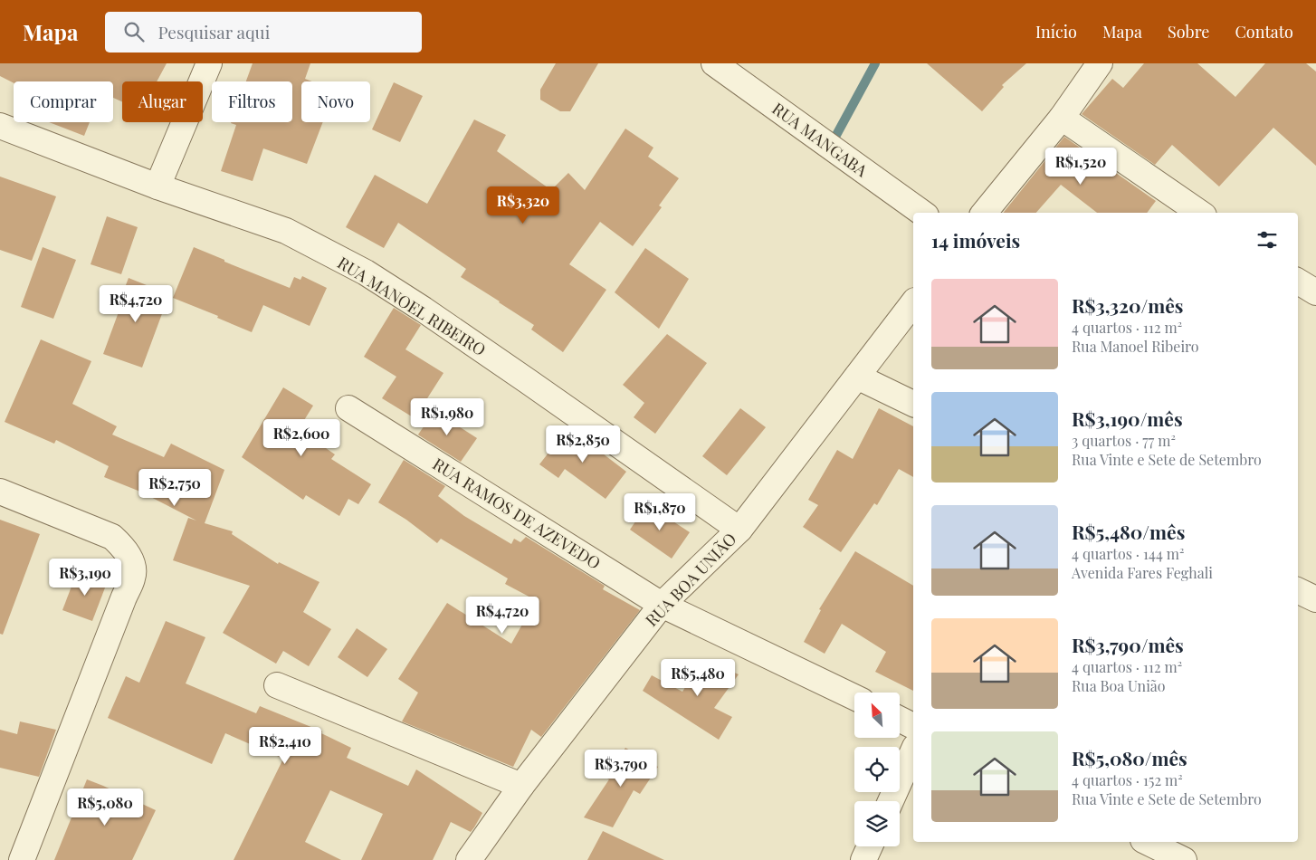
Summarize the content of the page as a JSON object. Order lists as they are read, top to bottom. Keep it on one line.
{"streets":{"street":["RUA MANGABA","RUA MANOEL RIBEIRO","RUA RAMOS DE AZEVEDO","RUA BOA UNIÃO"]},"crossings":[["RUA MANOEL RIBEIRO","RUA BOA UNIÃO"],["RUA RAMOS DE AZEVEDO","RUA BOA UNIÃO"]],"north":"top left","page":{"header":"Mapa","search":"Pesquisar aqui","nav":["Início","Mapa","Sobre","Contato"],"chip":["Comprar","Alugar","Filtros","Novo"],"price":["R$1,520","R$3,320","R$4,720","R$1,980","R$2,600","R$2,850","R$2,750","R$1,870","R$3,190","R$4,720","R$5,480","R$2,410","R$3,790","R$5,080"],"heading":"14 imóveis","list":[{"name":"R$3,320/mês","note":"4 quartos · 112 m² · Rua Manoel Ribeiro"},{"name":"R$3,190/mês","note":"3 quartos · 77 m² · Rua Vinte e Sete de Setembro"},{"name":"R$5,480/mês","note":"4 quartos · 144 m² · Avenida Fares Feghali"},{"name":"R$3,790/mês","note":"4 quartos · 112 m² · Rua Boa União"},{"name":"R$5,080/mês","note":"4 quartos · 152 m² · Rua Vinte e Sete de Setembro"}]}}
